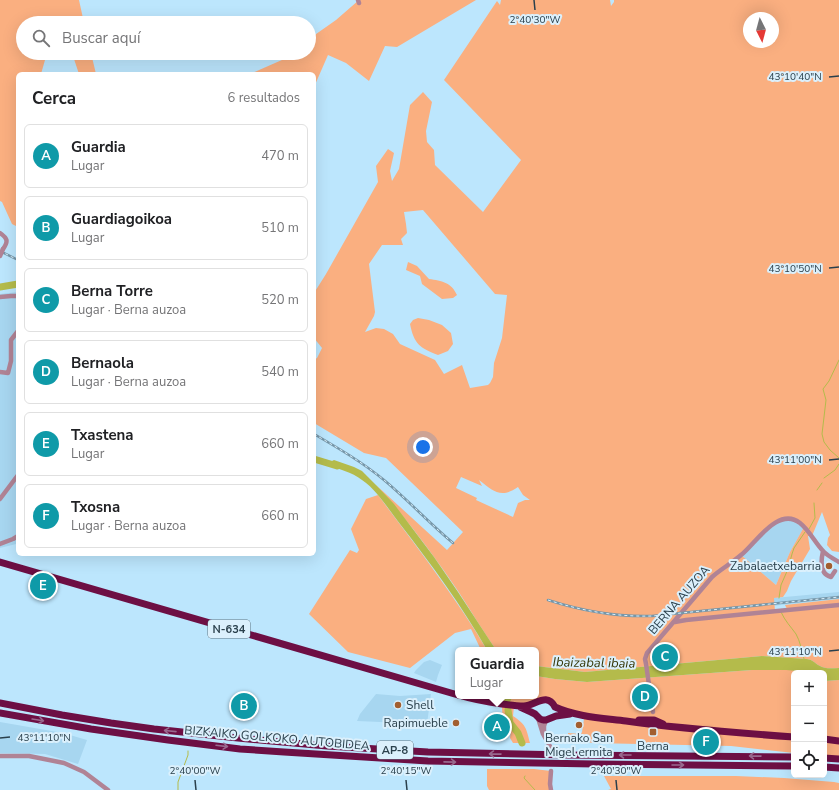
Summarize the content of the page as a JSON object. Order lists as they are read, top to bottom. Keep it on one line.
{"streets":{"highway":["N-634","BIZKAIKO GOLKOKO AUTOBIDEA","AP-8"],"street":["BERNA AUZOA"]},"water":["Ibaizabal ibaia"],"places":{"other":["Zabalaetxebarria","Shell","Rapimueble","Bernako San Migel ermita"],"transit":["Berna"]},"north":"bottom","page":{"search":"Buscar aquí","heading":["Cerca","6 resultados"],"list":[{"mark":"A","name":"Guardia","note":"Lugar","value":"470 m"},{"mark":"B","name":"Guardiagoikoa","note":"Lugar","value":"510 m"},{"mark":"C","name":"Berna Torre","note":"Lugar · Berna auzoa","value":"520 m"},{"mark":"D","name":"Bernaola","note":"Lugar · Berna auzoa","value":"540 m"},{"mark":"E","name":"Txastena","note":"Lugar","value":"660 m"},{"mark":"F","name":"Txosna","note":"Lugar · Berna auzoa","value":"660 m"}],"pins":["E","C","D","B","A","F"],"popup":["Guardia","Lugar"],"map_buttons":["+","−"]},"coordinates":["2°40'30\"W","43°10'40\"N","43°10'50\"N","43°11'00\"N","43°11'10\"N","2°40'00\"W","2°40'15\"W"]}
